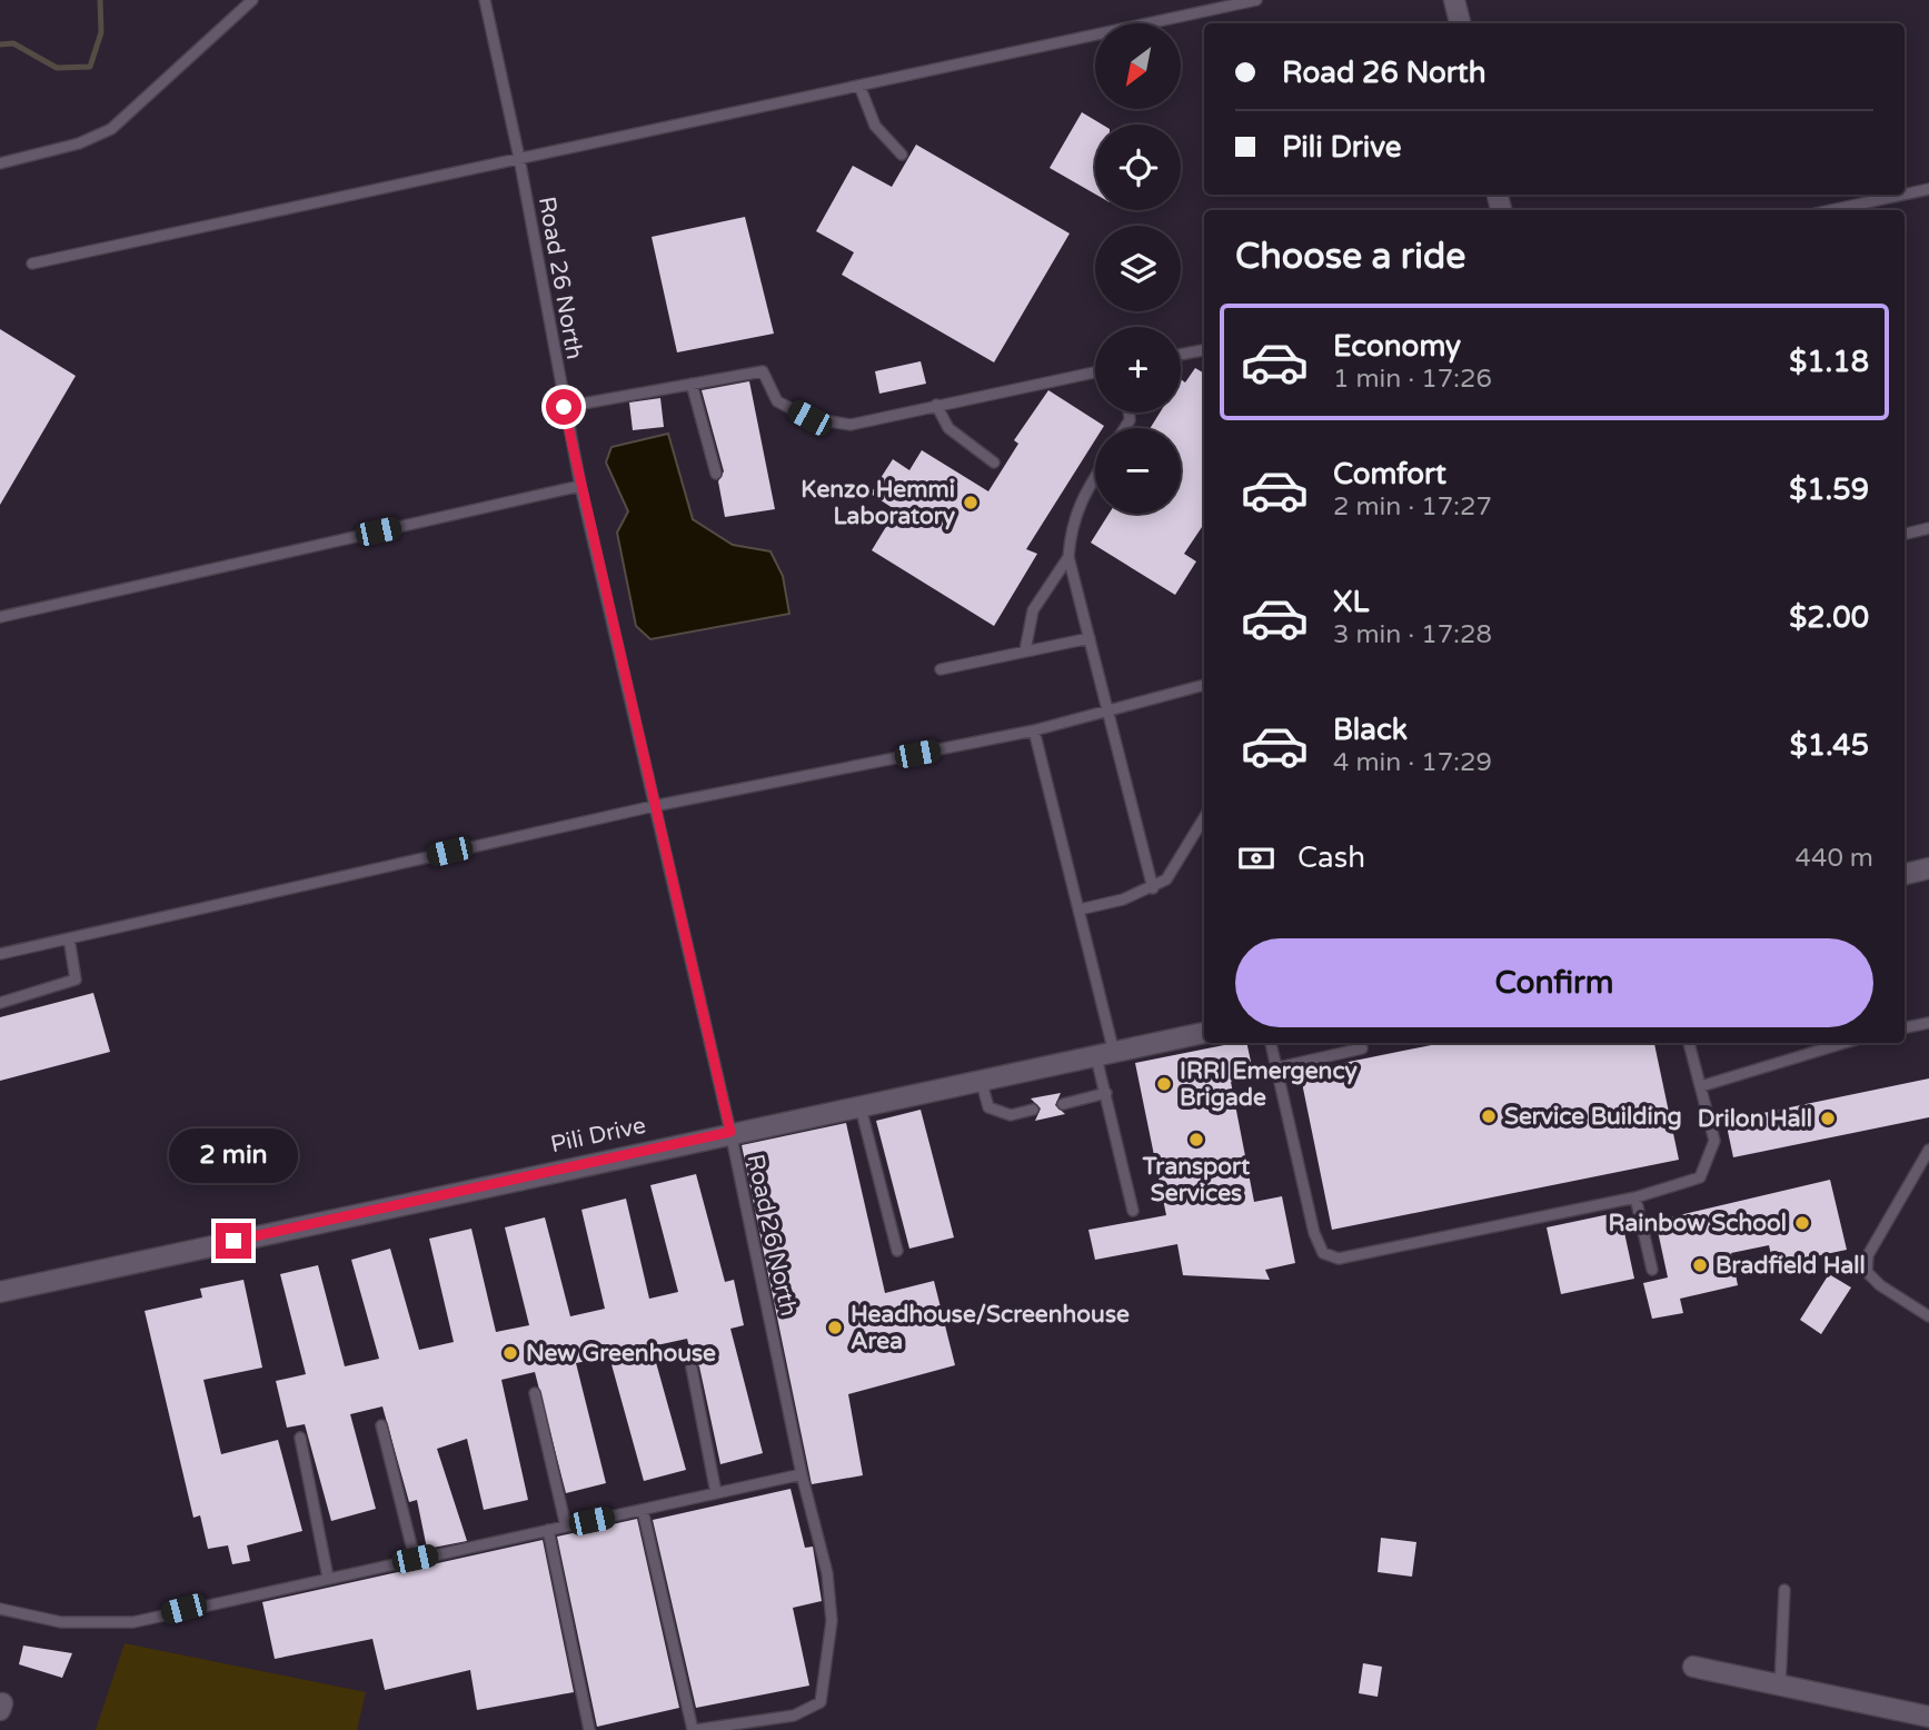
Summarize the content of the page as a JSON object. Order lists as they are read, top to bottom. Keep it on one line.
{"streets":{"street":["Pili Drive"],"lane":["Road 26 North"]},"crossings":[["Road 26 North","Pili Drive"]],"places":["Kenzo Hemmi Laboratory","IRRI Emergency Brigade","Service Building","Drilon Hall","Transport Services","Rainbow School","Bradfield Hall","Headhouse/Screenhouse Area","New Greenhouse"],"north":"bottom left","page":{"map_buttons":["+","−"],"banner":["Road 26 North","Pili Drive"],"heading":"Choose a ride","list":[{"name":"Economy","note":"1 min · 17:26","value":"$1.18"},{"name":"Comfort","note":"2 min · 17:27","value":"$1.59"},{"name":"XL","note":"3 min · 17:28","value":"$2.00"},{"name":"Black","note":"4 min · 17:29","value":"$1.45"}],"pay":["Cash","440 m"],"buttons":"Confirm","bubble":"2 min"}}
